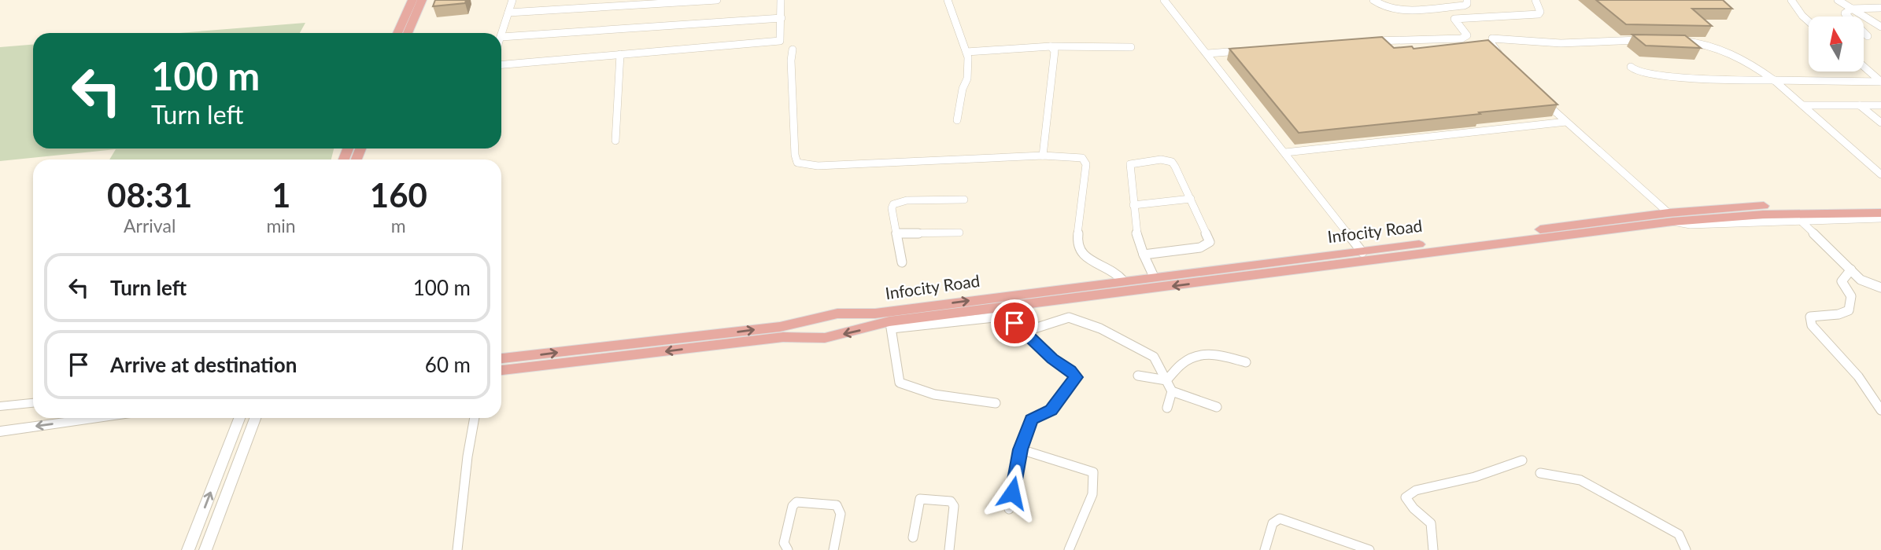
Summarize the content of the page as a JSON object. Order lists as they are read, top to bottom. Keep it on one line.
{"streets":{"main road":["Infocity Road"]},"north":"top","page":{"turn":["100 m","Turn left"],"eta":["08:31","Arrival","1","min","160","m"],"list":[{"name":"Turn left","value":"100 m"},{"name":"Arrive at destination","value":"60 m"}]}}
